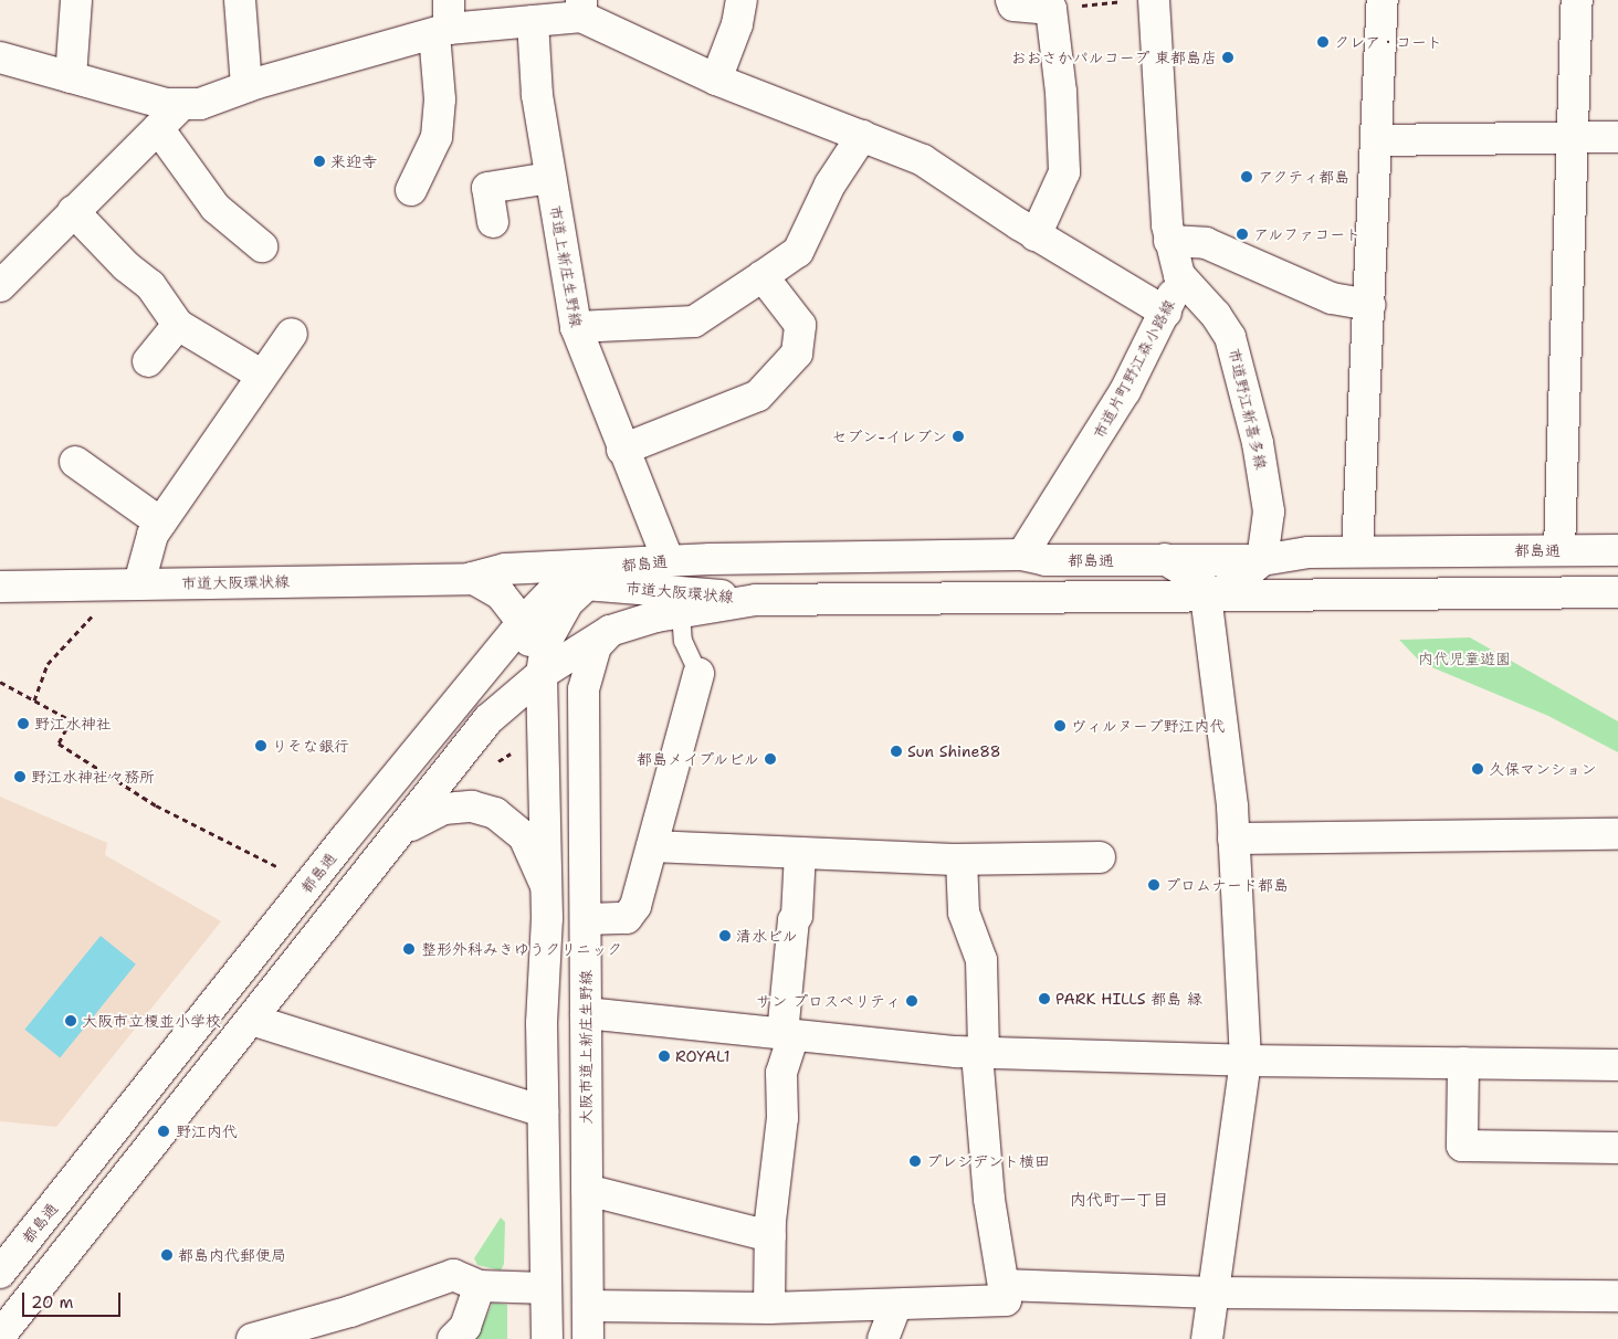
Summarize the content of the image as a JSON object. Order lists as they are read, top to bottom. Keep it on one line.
{"streets":{"street":["市道上新庄生野線","市道片町野江森小路線","市道野江新喜多線","都島通","市道大阪環状線","大阪市道上新庄生野線"]},"crossings":[["市道上新庄生野線","都島通"],["市道片町野江森小路線","市道野江新喜多線"],["市道片町野江森小路線","都島通"],["市道野江新喜多線","都島通"],["都島通","市道大阪環状線"]],"districts":["内代町一丁目"],"parks":["内代児童遊園"],"places":["クレア・コート","おおさかパルコープ 東都島店","来迎寺","アクティ都島","アルファコート","セブン-イレブン","野江水神社","ヴィルヌーブ野江内代","りそな銀行","Sun Shine88","都島メイプルビル","久保マンション","野江水神社々務所","プロムナード都島","清水ビル","整形外科みきゆうクリニック","PARK HILLS 都島 縁","サン プロスペリティ","大阪市立榎並小学校","ROYAL1","野江内代","プレジデント横田","都島内代郵便局"],"scale_bar":"20 m"}
